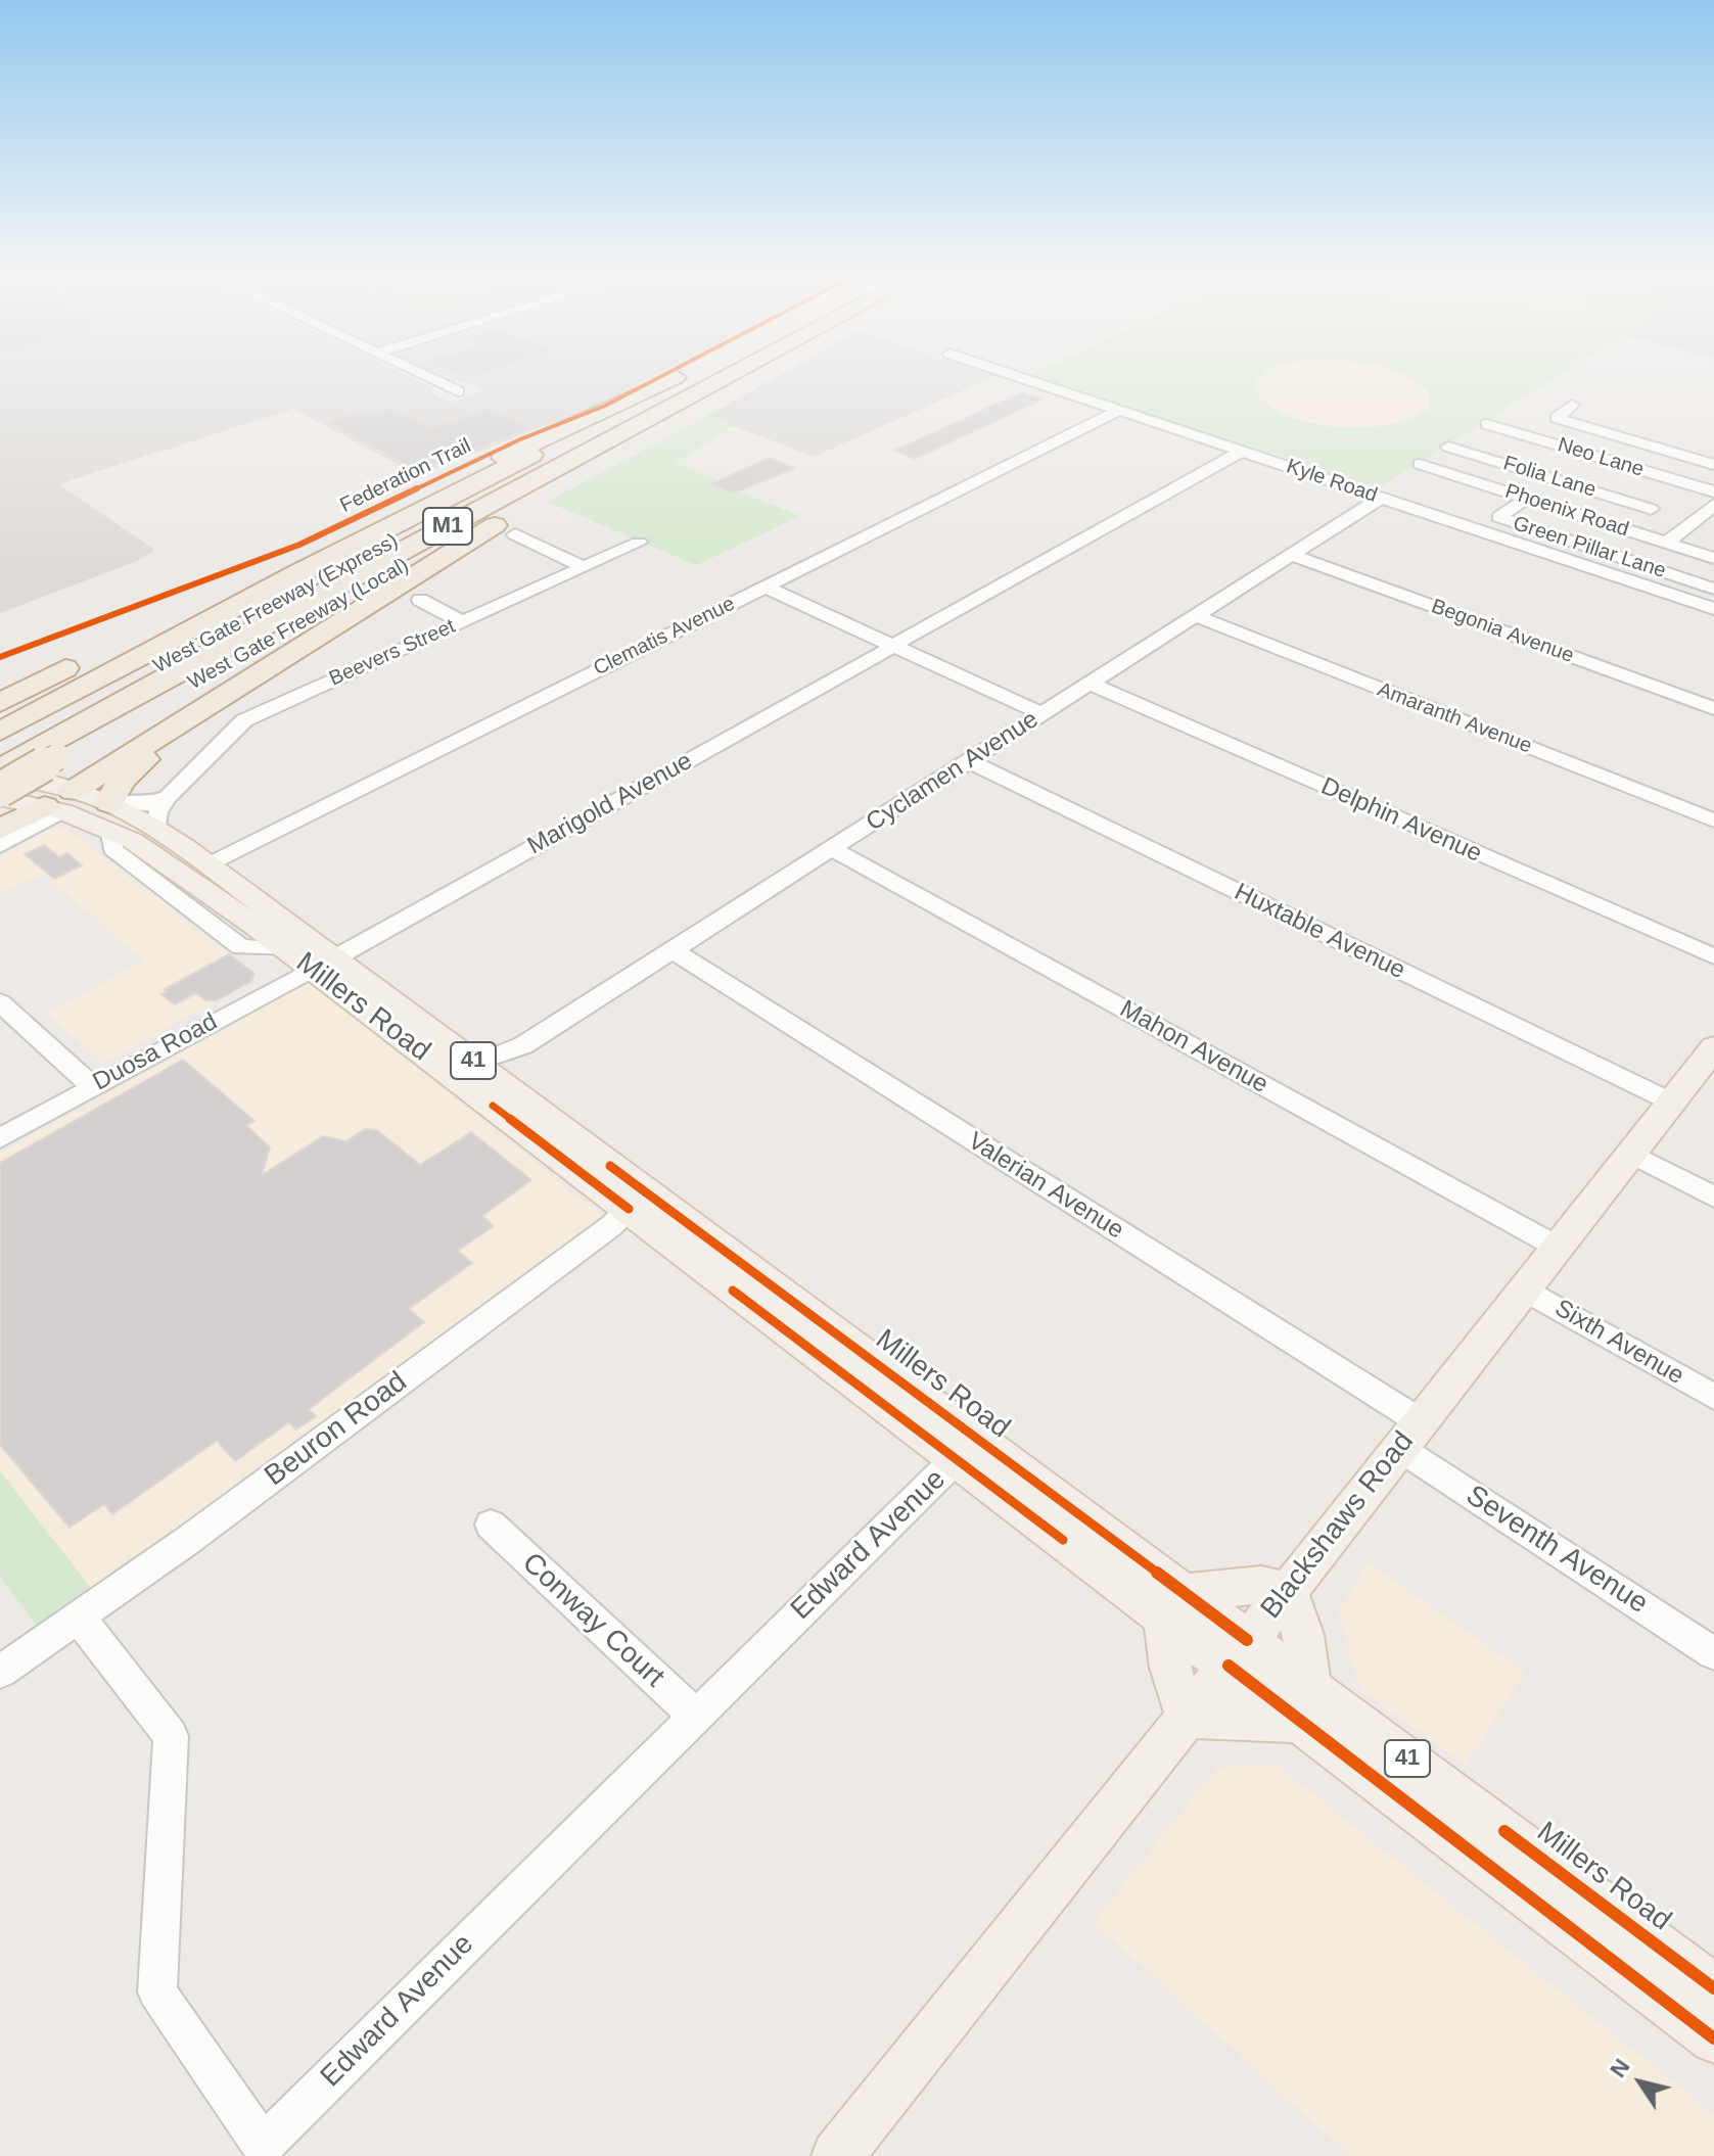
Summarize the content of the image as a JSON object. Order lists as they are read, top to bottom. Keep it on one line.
{"streets":{"highway":["M1","West Gate Freeway (Express)","West Gate Freeway (Local)"],"main road":["Millers Road","41","Blackshaws Road"],"street":["Neo Lane","Folia Lane","Kyle Road","Phoenix Road","Green Pillar Lane","Begonia Avenue","Clematis Avenue","Beevers Street","Amaranth Avenue","Cyclamen Avenue","Marigold Avenue","Delphin Avenue","Huxtable Avenue","Mahon Avenue","Duosa Road","Valerian Avenue","Sixth Avenue","Beuron Road","Edward Avenue","Seventh Avenue","Conway Court"],"cycle path":["Federation Trail"]},"crossings":[["Folia Lane","Phoenix Road"],["Kyle Road","Clematis Avenue"],["Kyle Road","Cyclamen Avenue"],["Kyle Road","Marigold Avenue"],["Phoenix Road","Green Pillar Lane"],["West Gate Freeway (Express)","West Gate Freeway (Local)"],["West Gate Freeway (Express)","Millers Road"],["West Gate Freeway (Local)","Millers Road"],["Begonia Avenue","Cyclamen Avenue"],["Clematis Avenue","Millers Road"],["Beevers Street","Millers Road"],["Amaranth Avenue","Cyclamen Avenue"],["Cyclamen Avenue","Delphin Avenue"],["Cyclamen Avenue","Huxtable Avenue"],["Cyclamen Avenue","Millers Road"],["Cyclamen Avenue","Mahon Avenue"],["Cyclamen Avenue","Valerian Avenue"],["Marigold Avenue","Millers Road"],["Marigold Avenue","Duosa Road"],["Huxtable Avenue","Blackshaws Road"],["Millers Road","Duosa Road"],["Millers Road","Beuron Road"],["Millers Road","Blackshaws Road"],["Millers Road","Edward Avenue"],["Mahon Avenue","Blackshaws Road"],["Valerian Avenue","Blackshaws Road"],["Valerian Avenue","Seventh Avenue"],["Sixth Avenue","Blackshaws Road"],["Beuron Road","Edward Avenue"],["Blackshaws Road","Seventh Avenue"],["Edward Avenue","Conway Court"]],"north":"top left"}
